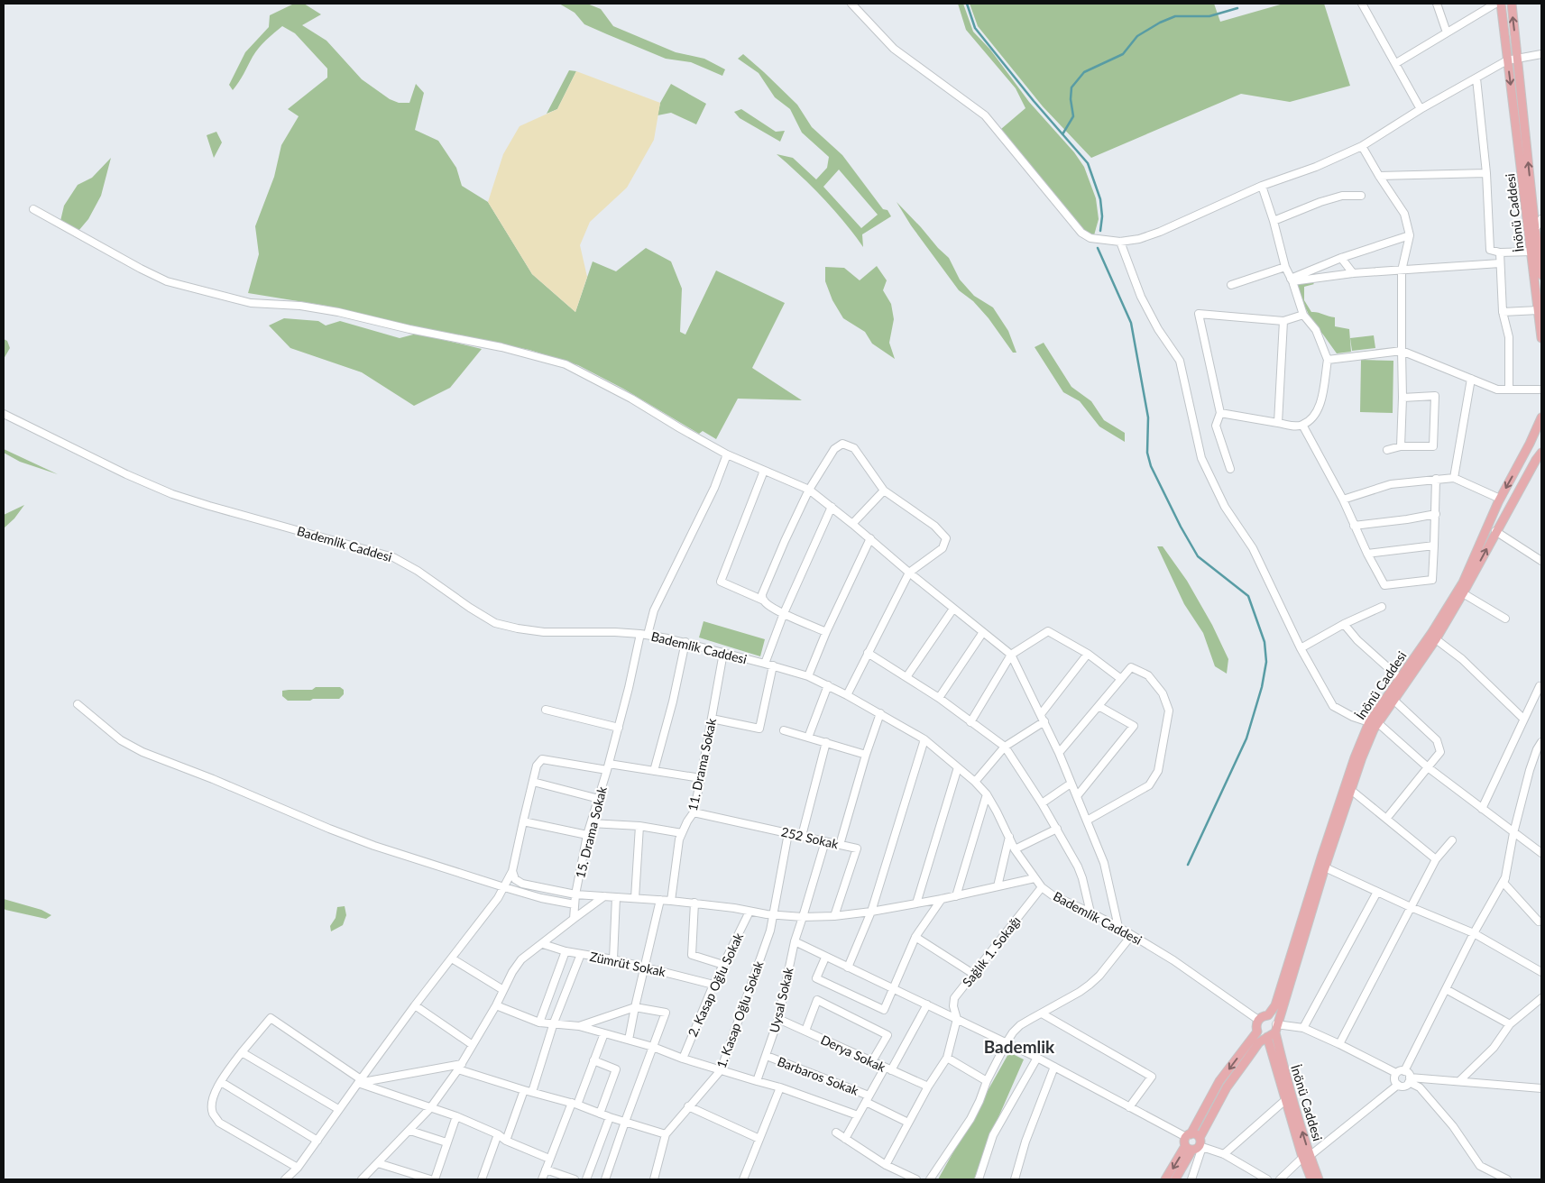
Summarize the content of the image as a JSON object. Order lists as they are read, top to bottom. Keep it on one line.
{"streets":{"main road":["İnönü Caddesi"],"street":["Bademlik Caddesi","11. Drama Sokak","15. Drama Sokak","252 Sokak","Sağlık 1. Sokağı","Zümrüt Sokak","2. Kasap Oğlu Sokak","Uysal Sokak","1. Kasap Oğlu Sokak","Derya Sokak","Barbaros Sokak"]},"crossings":[["Bademlik Caddesi","11. Drama Sokak"],["Bademlik Caddesi","15. Drama Sokak"],["Bademlik Caddesi","Sağlık 1. Sokağı"],["11. Drama Sokak","252 Sokak"],["252 Sokak","Uysal Sokak"],["252 Sokak","1. Kasap Oğlu Sokak"],["Zümrüt Sokak","2. Kasap Oğlu Sokak"],["Uysal Sokak","Derya Sokak"],["Uysal Sokak","Barbaros Sokak"]],"districts":["Bademlik"]}
